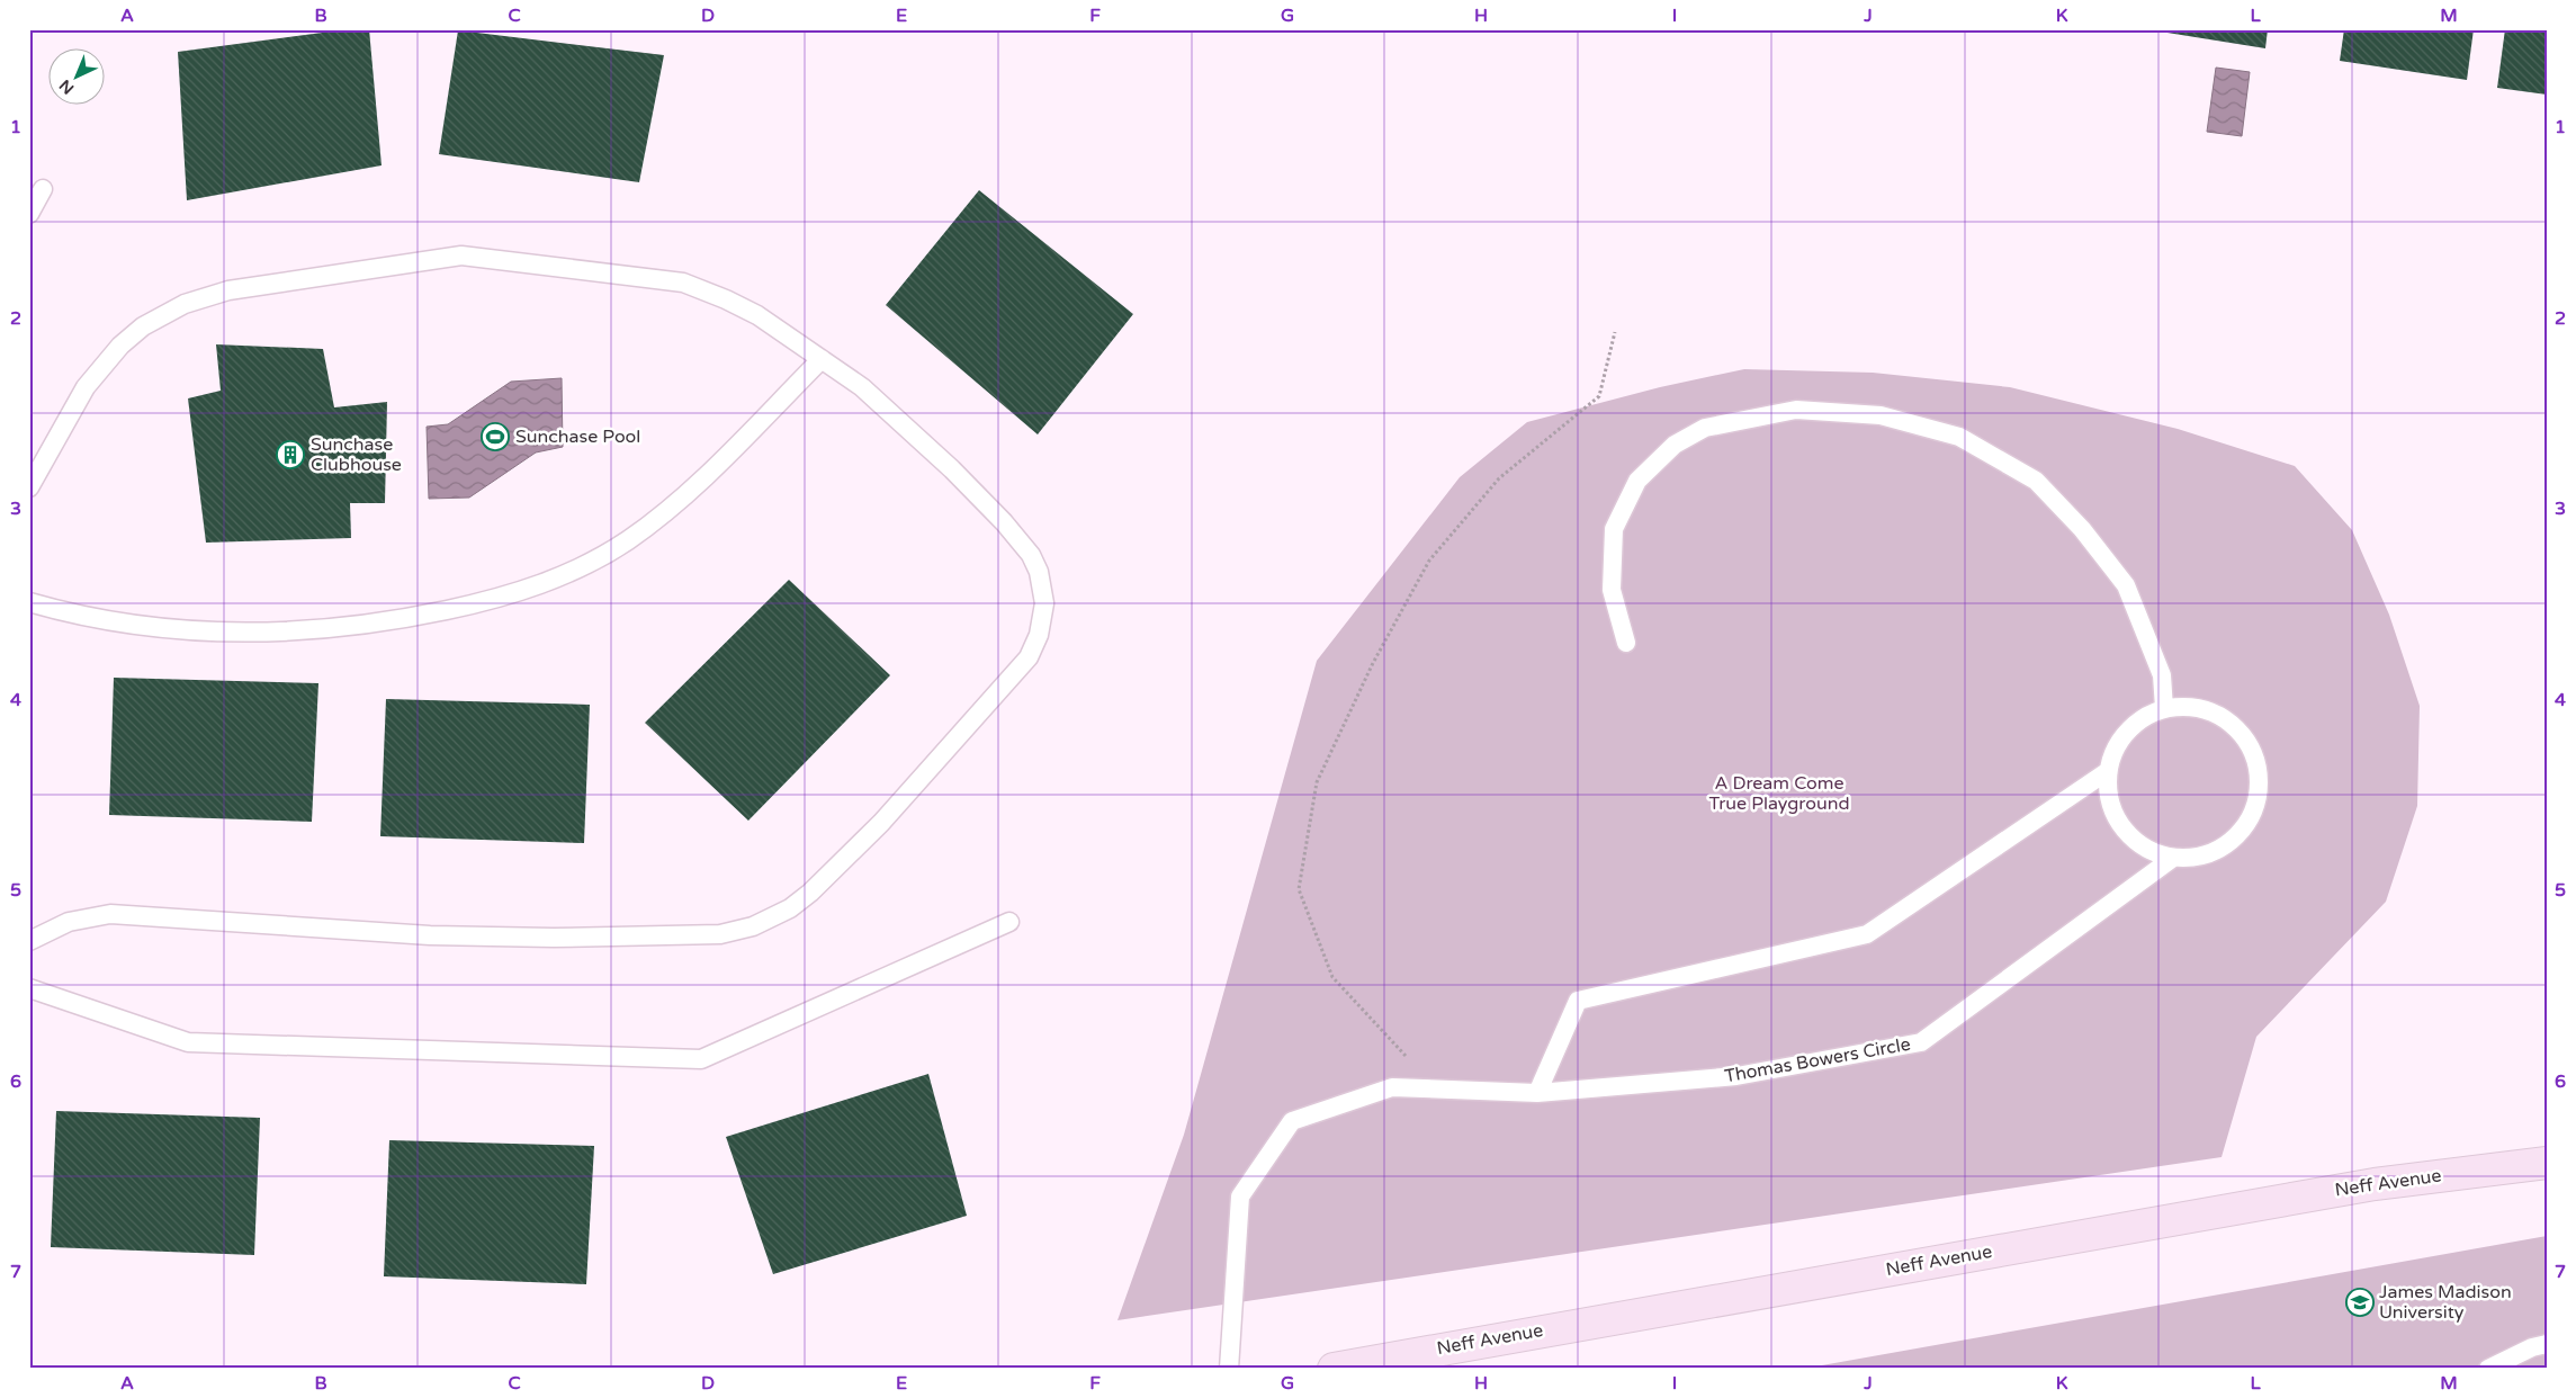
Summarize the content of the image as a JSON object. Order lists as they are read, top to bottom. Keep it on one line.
{"streets":{"main road":["Neff Avenue"],"lane":["Thomas Bowers Circle"]},"parks":["A Dream Come True Playground"],"places":{"sports":["Sunchase Pool"],"building":["Sunchase Clubhouse"],"school or university":["James Madison University"]},"north":"bottom left","grid":{"columns":["A","B","C","D","E","F","G","H","I","J","K","L","M"],"rows":["1","2","3","4","5","6","7"]}}
